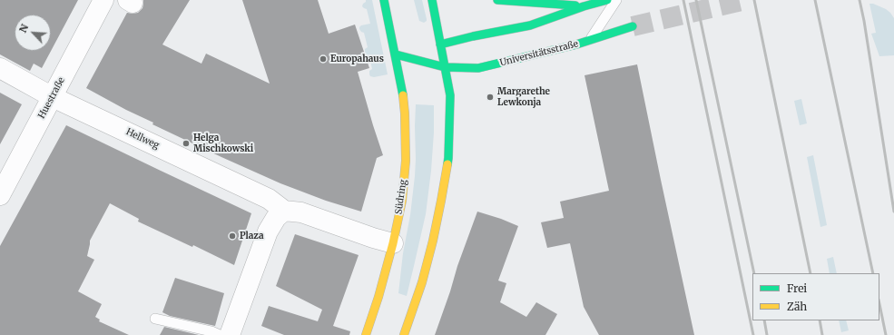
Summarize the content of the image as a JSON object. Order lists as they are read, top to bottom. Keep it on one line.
{"streets":{"main road":["Universitätsstraße","Südring"],"street":["Huestraße","Hellweg"]},"crossings":[["Universitätsstraße","Südring"],["Huestraße","Hellweg"]],"places":["Europahaus","Margarethe Lewkonja","Helga Mischkowski","Plaza"],"legend":["Frei","Zäh"],"north":"top left"}
